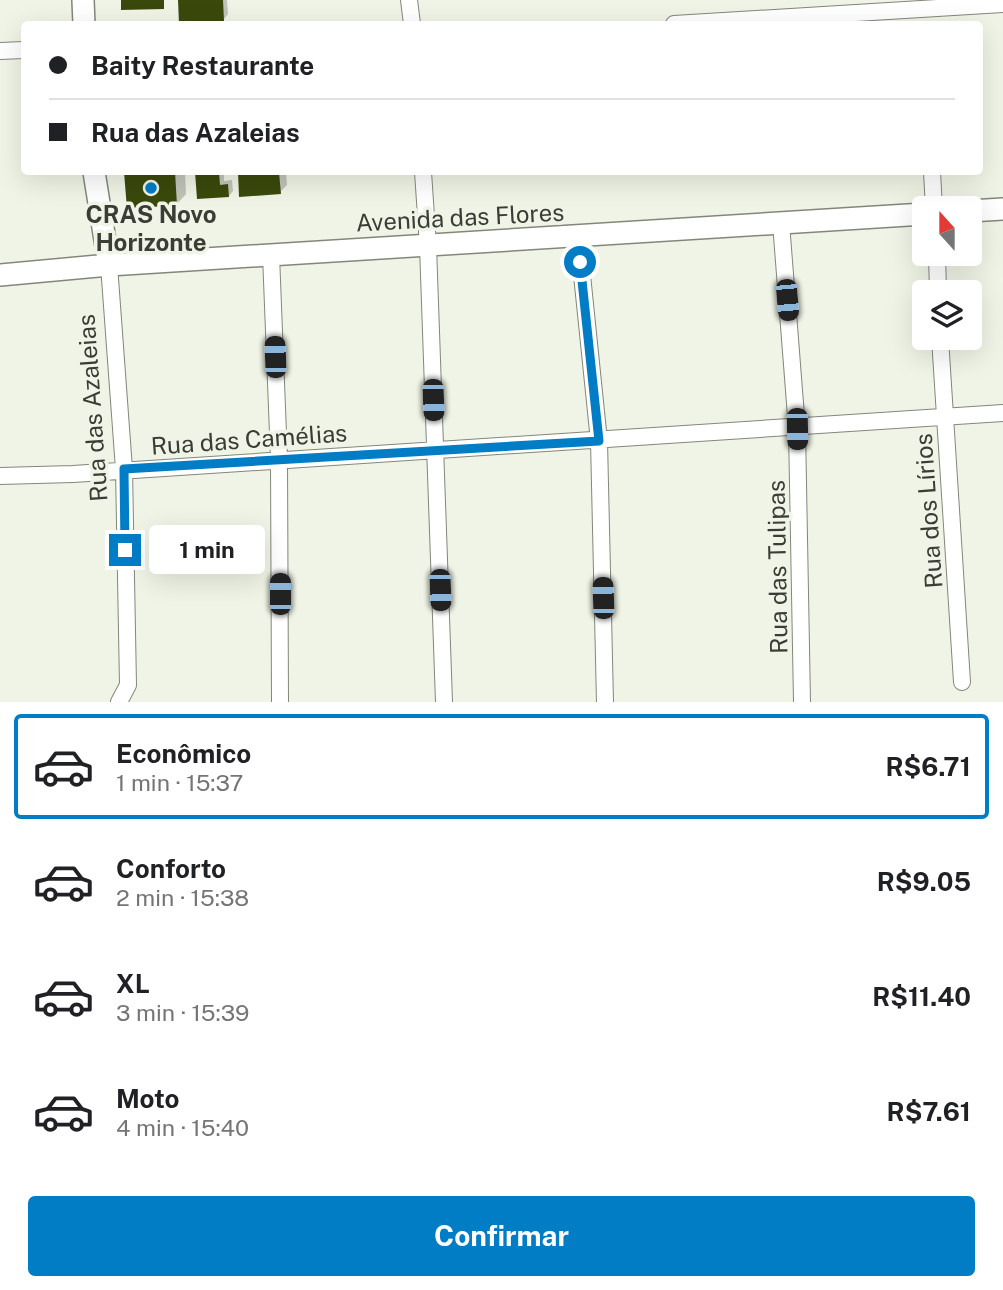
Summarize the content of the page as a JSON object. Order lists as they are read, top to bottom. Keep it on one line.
{"streets":{"street":["Avenida das Flores","Rua das Azaleias","Rua das Camélias","Rua dos Lírios","Rua das Tulipas"]},"crossings":[["Avenida das Flores","Rua das Azaleias"],["Avenida das Flores","Rua das Tulipas"],["Rua das Azaleias","Rua das Camélias"],["Rua das Camélias","Rua dos Lírios"],["Rua das Camélias","Rua das Tulipas"]],"places":["CRAS Novo Horizonte"],"north":"top","page":{"banner":["Baity Restaurante","Rua das Azaleias"],"bubble":"1 min","list":[{"name":"Econômico","note":"1 min · 15:37","value":"R$6.71"},{"name":"Conforto","note":"2 min · 15:38","value":"R$9.05"},{"name":"XL","note":"3 min · 15:39","value":"R$11.40"},{"name":"Moto","note":"4 min · 15:40","value":"R$7.61"}],"buttons":"Confirmar"}}
